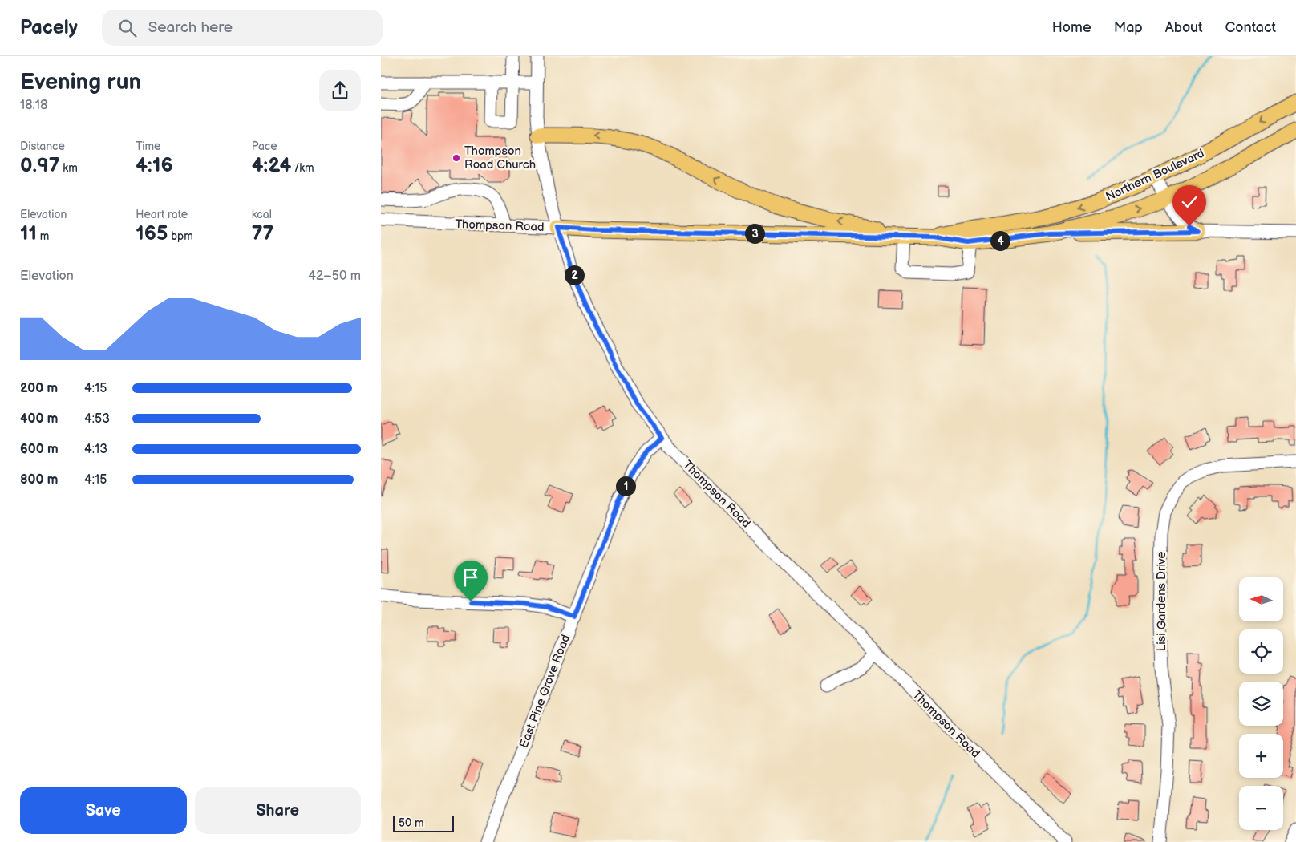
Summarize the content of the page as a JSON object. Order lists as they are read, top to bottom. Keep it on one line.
{"streets":{"main road":["Northern Boulevard"],"street":["Thompson Road","Lisi Gardens Drive","East Pine Grove Road"]},"crossings":[["Northern Boulevard","Thompson Road"],["Thompson Road","East Pine Grove Road"]],"places":["Thompson Road Church"],"scale_bar":"50 m","north":"left","page":{"header":"Pacely","search":"Search here","nav":["Home","Map","About","Contact"],"heading":["Evening run","18:18"],"stats":[["Distance","0.97 km"],["Time","4:16"],["Pace","4:24 /km"],["Elevation","11 m"],["Heart rate","165 bpm"],["kcal","77"]],"pins":["3","4","2","1"],"chart":["Elevation","42–50 m"],"list":[{"name":"200 m","note":"4:15"},{"name":"400 m","note":"4:53"},{"name":"600 m","note":"4:13"},{"name":"800 m","note":"4:15"}],"map_buttons":["+","−"],"buttons":["Save","Share"],"scale":"50 m"}}
